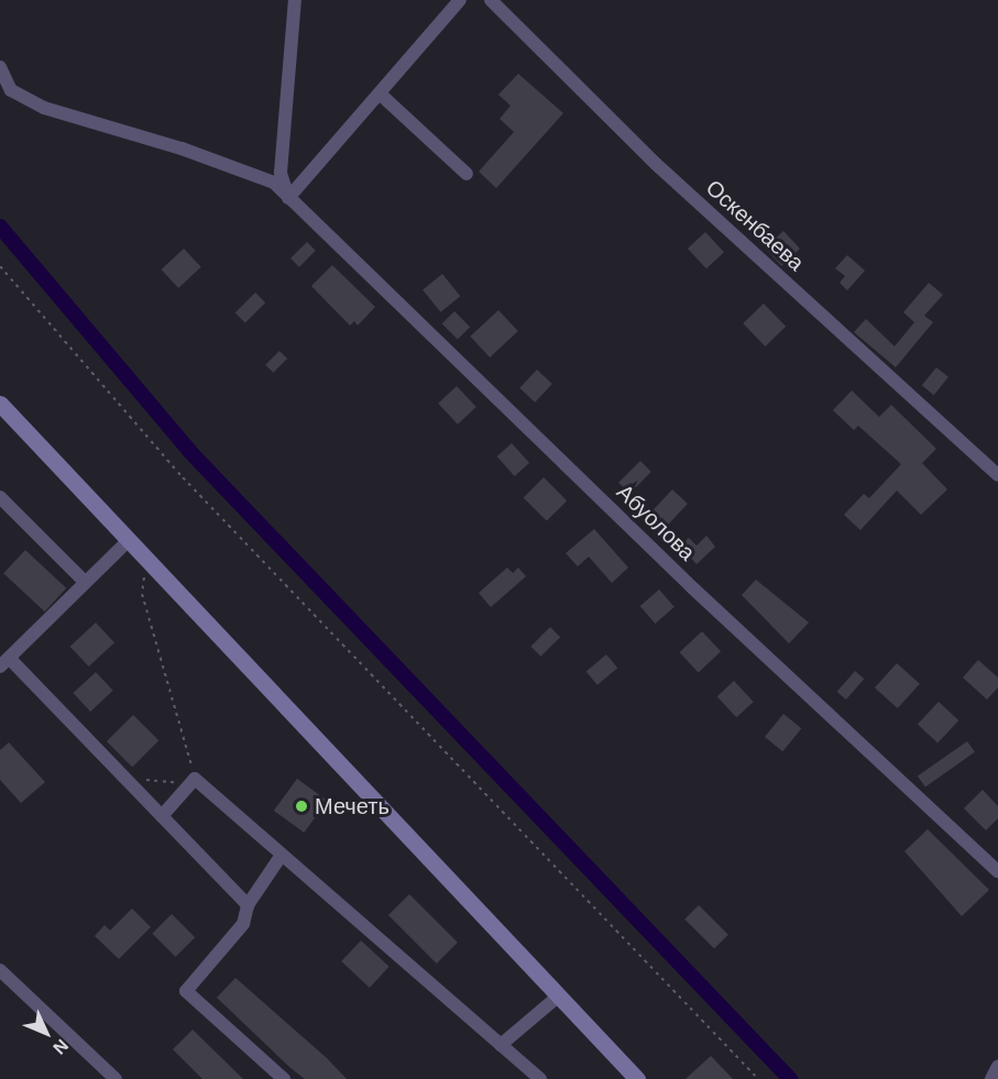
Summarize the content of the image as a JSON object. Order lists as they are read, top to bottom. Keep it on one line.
{"streets":{"street":["Оскенбаева","Абуолова"]},"places":["Мечеть"],"north":"bottom right"}
